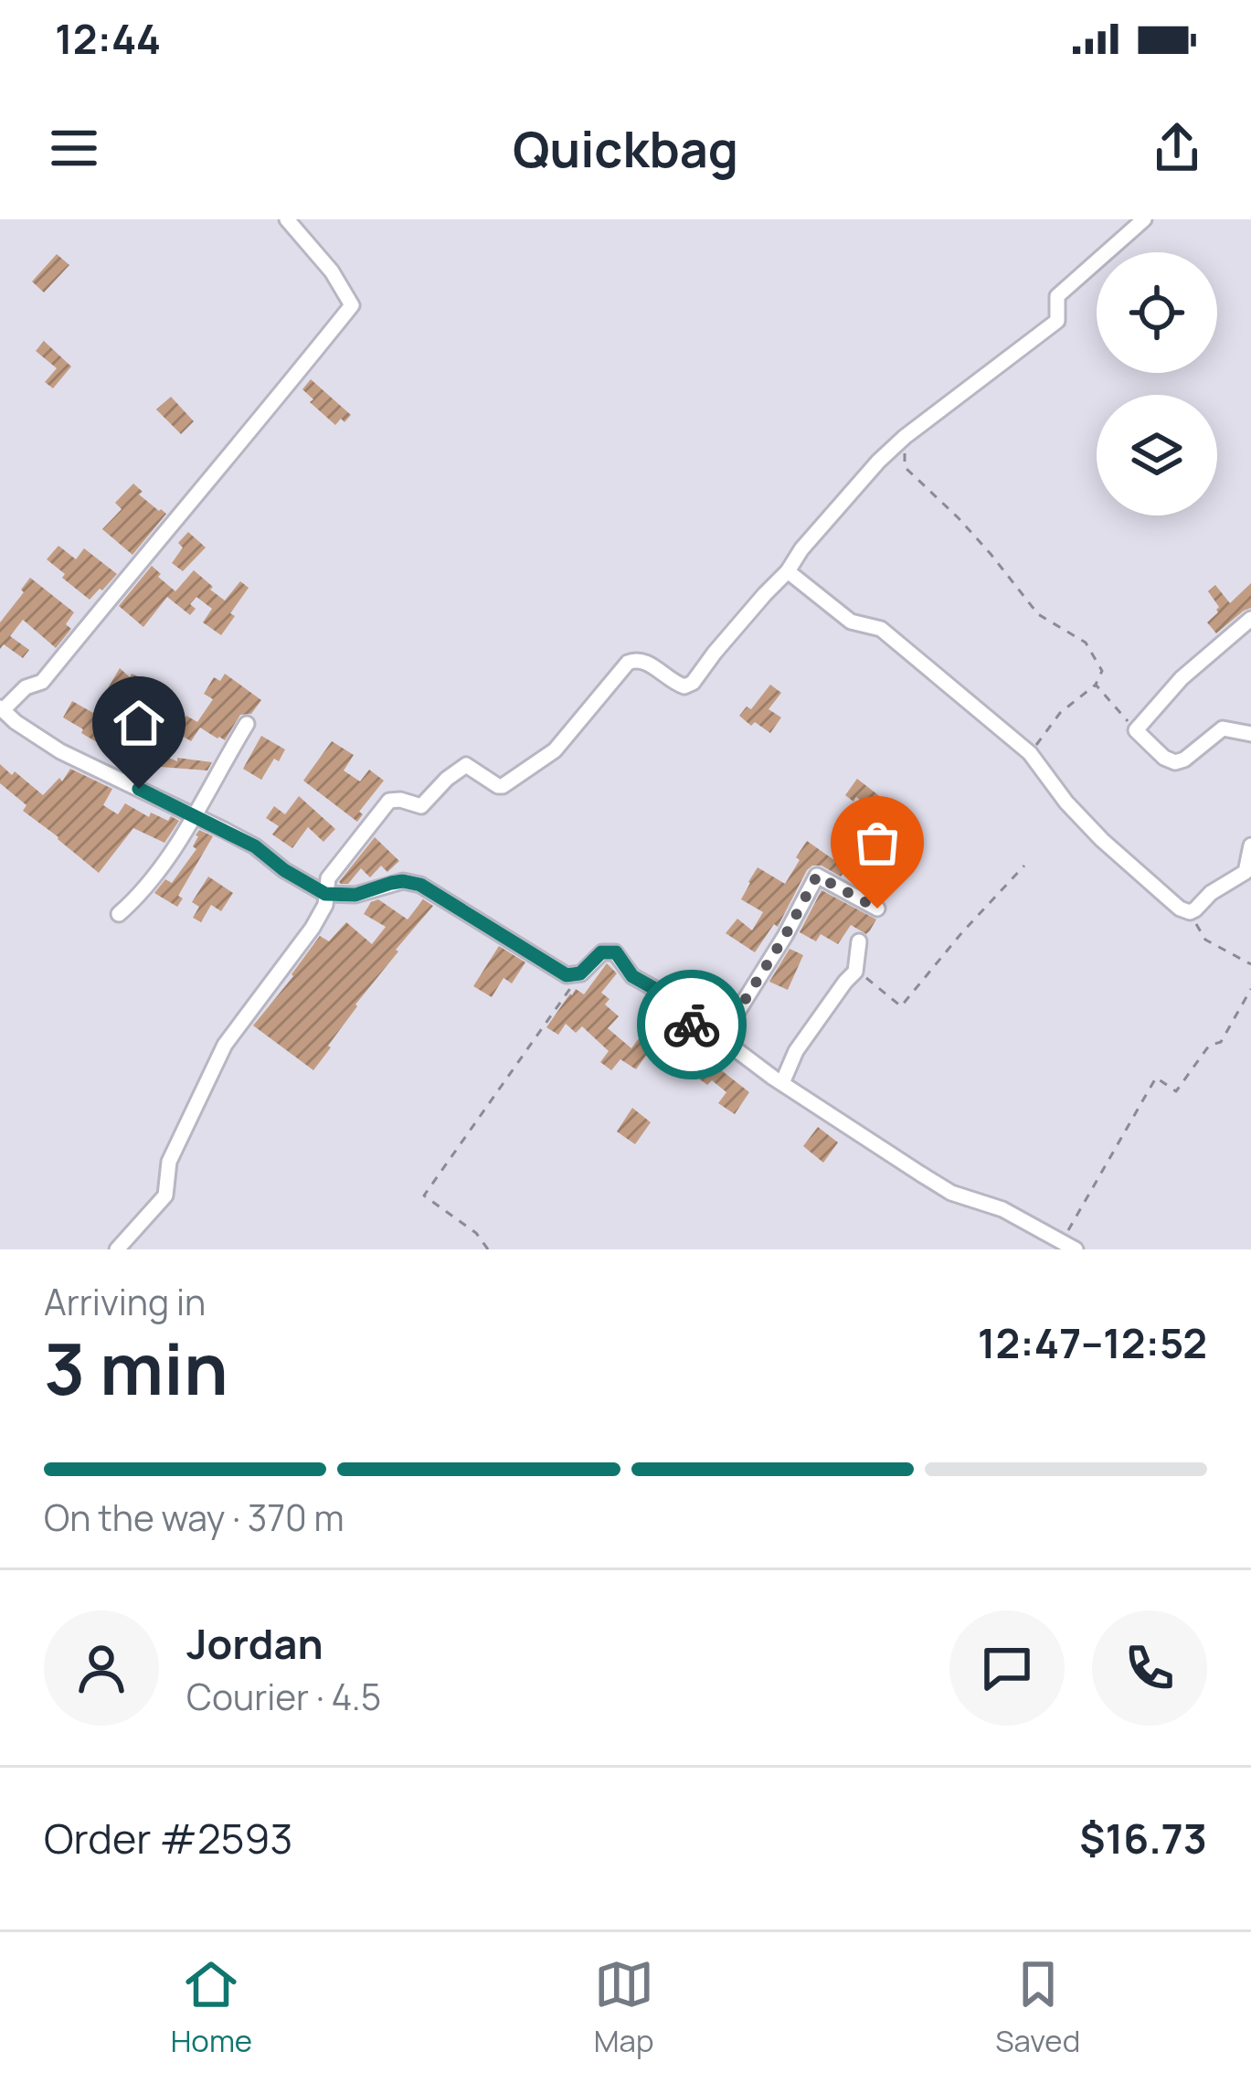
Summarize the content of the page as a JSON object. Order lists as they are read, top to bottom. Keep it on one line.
{"page":{"status":"12:44","header":"Quickbag","heading":["3 min","Arriving in","12:47–12:52"],"panel":["Jordan","Courier · 4.5","Order #2593","$16.73"],"bar":"On the way · 370 m","tabs":["Home","Map","Saved"]}}
